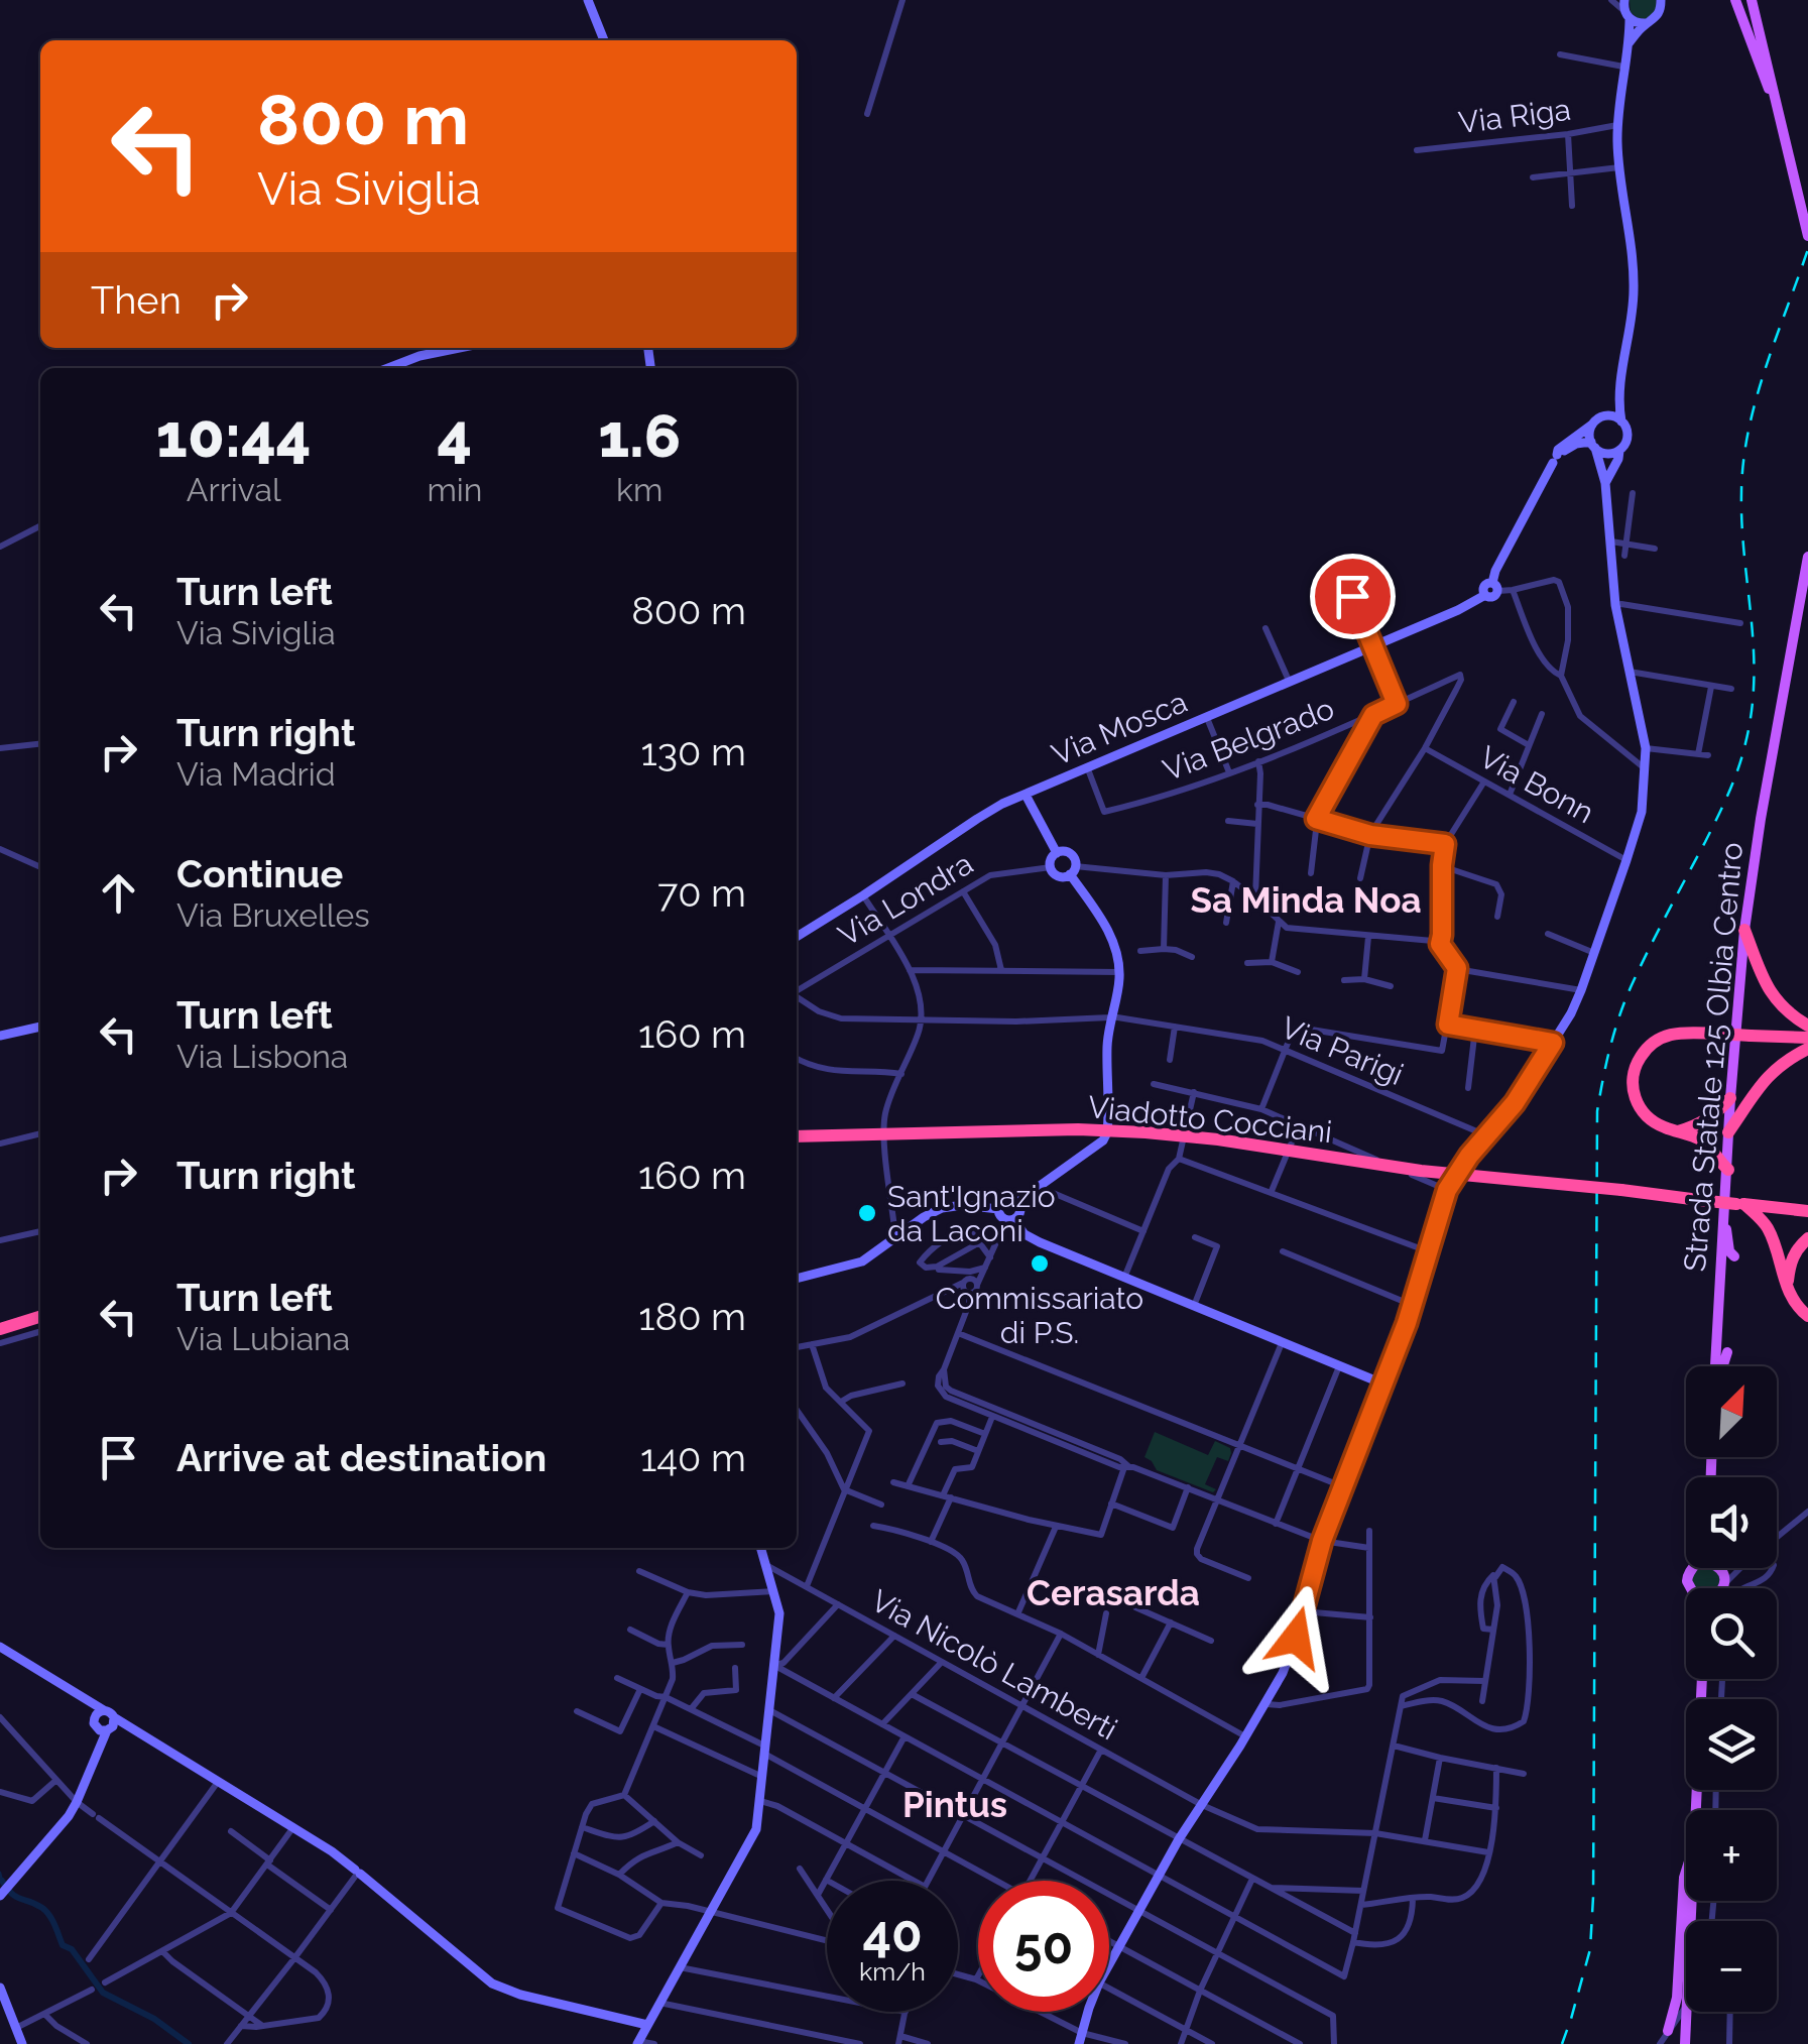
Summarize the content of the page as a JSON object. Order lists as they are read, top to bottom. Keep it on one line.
{"streets":{"highway":["Viadotto Cocciani"],"main road":["Strada Statale 125 Olbia Centro"],"street":["Via Riga","Via Mosca","Via Belgrado","Via Bonn","Via Londra","Via Parigi","Via Nicolò Lamberti"]},"crossings":[["Via Mosca","Via Belgrado"],["Via Belgrado","Via Bonn"]],"districts":["Sa Minda Noa","Cerasarda","Pintus"],"places":["Sant'Ignazio da Laconi","Commissariato di P.S."],"north":"top right","page":{"turn":["800 m","Via Siviglia"],"then":"Then","eta":["10:44","Arrival","4","min","1.6","km"],"list":[{"name":"Turn left","note":"Via Siviglia","value":"800 m"},{"name":"Turn right","note":"Via Madrid","value":"130 m"},{"name":"Continue","note":"Via Bruxelles","value":"70 m"},{"name":"Turn left","note":"Via Lisbona","value":"160 m"},{"name":"Turn right","value":"160 m"},{"name":"Turn left","note":"Via Lubiana","value":"180 m"},{"name":"Arrive at destination","value":"140 m"}],"map_buttons":["+","−"],"speed":"40 km/h","limit":"50"}}
